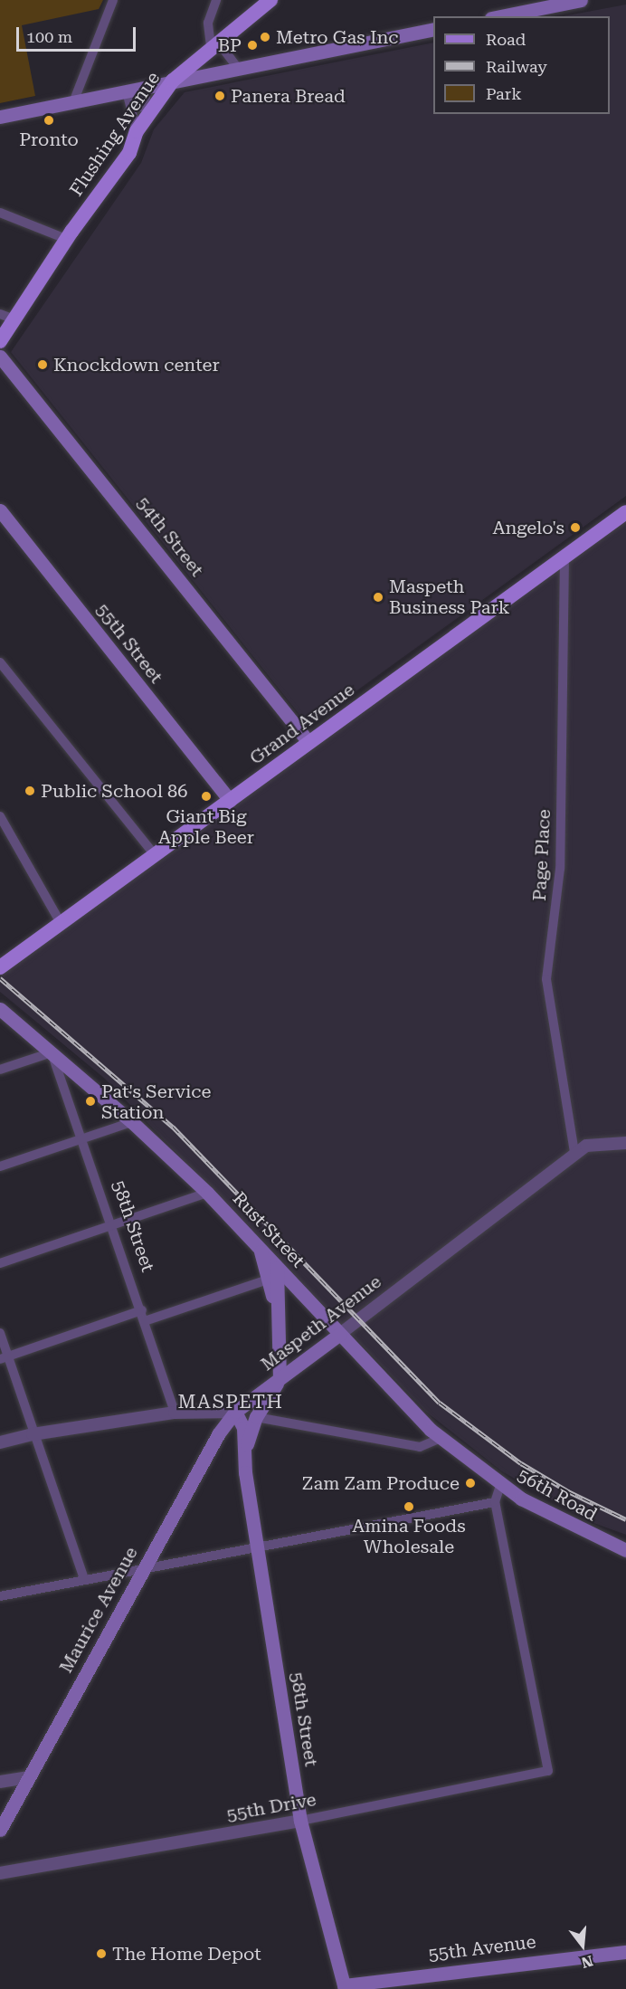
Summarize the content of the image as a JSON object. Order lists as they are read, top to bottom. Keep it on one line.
{"streets":{"main road":["Flushing Avenue","54th Street","55th Street","Grand Avenue","58th Street","Rust Street","Maspeth Avenue","56th Road","Maurice Avenue","55th Avenue"],"street":["Page Place","55th Drive"]},"crossings":[["54th Street","Grand Avenue"],["55th Street","Grand Avenue"],["Grand Avenue","Page Place"],["Page Place","Maspeth Avenue"],["58th Street","Rust Street"],["58th Street","Maspeth Avenue"],["58th Street","Maurice Avenue"],["58th Street","55th Drive"],["58th Street","55th Avenue"],["Rust Street","Maspeth Avenue"],["Rust Street","56th Road"],["Maspeth Avenue","Maurice Avenue"]],"districts":["MASPETH"],"places":["Metro Gas Inc","BP","Panera Bread","Pronto","Knockdown center","Angelo's","Maspeth Business Park","Public School 86","Giant Big Apple Beer","Pat's Service Station","Zam Zam Produce","Amina Foods Wholesale","The Home Depot"],"legend":["Road","Railway","Park"],"scale_bar":"100 m","north":"bottom"}
